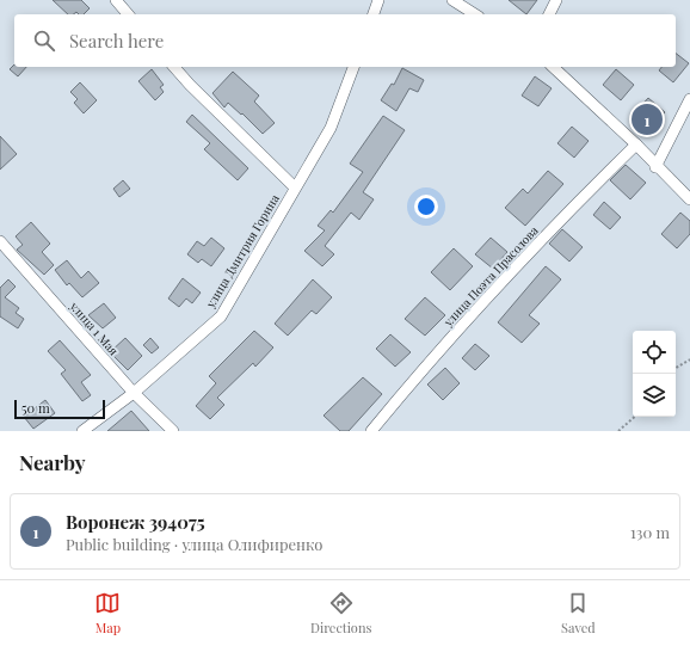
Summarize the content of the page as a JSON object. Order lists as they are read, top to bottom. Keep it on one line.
{"streets":{"street":["улица Дмитрия Горина","улица Поэта Прасолова","улица 1 Мая"]},"crossings":[["улица Дмитрия Горина","улица 1 Мая"]],"scale_bar":"50 m","page":{"search":"Search here","pins":"1","scale":"50 m","heading":"Nearby","list":[{"mark":"1","name":"Воронеж 394075","note":"Public building · улица Олифиренко","value":"130 m"}],"nav":["Map","Directions","Saved"]}}
